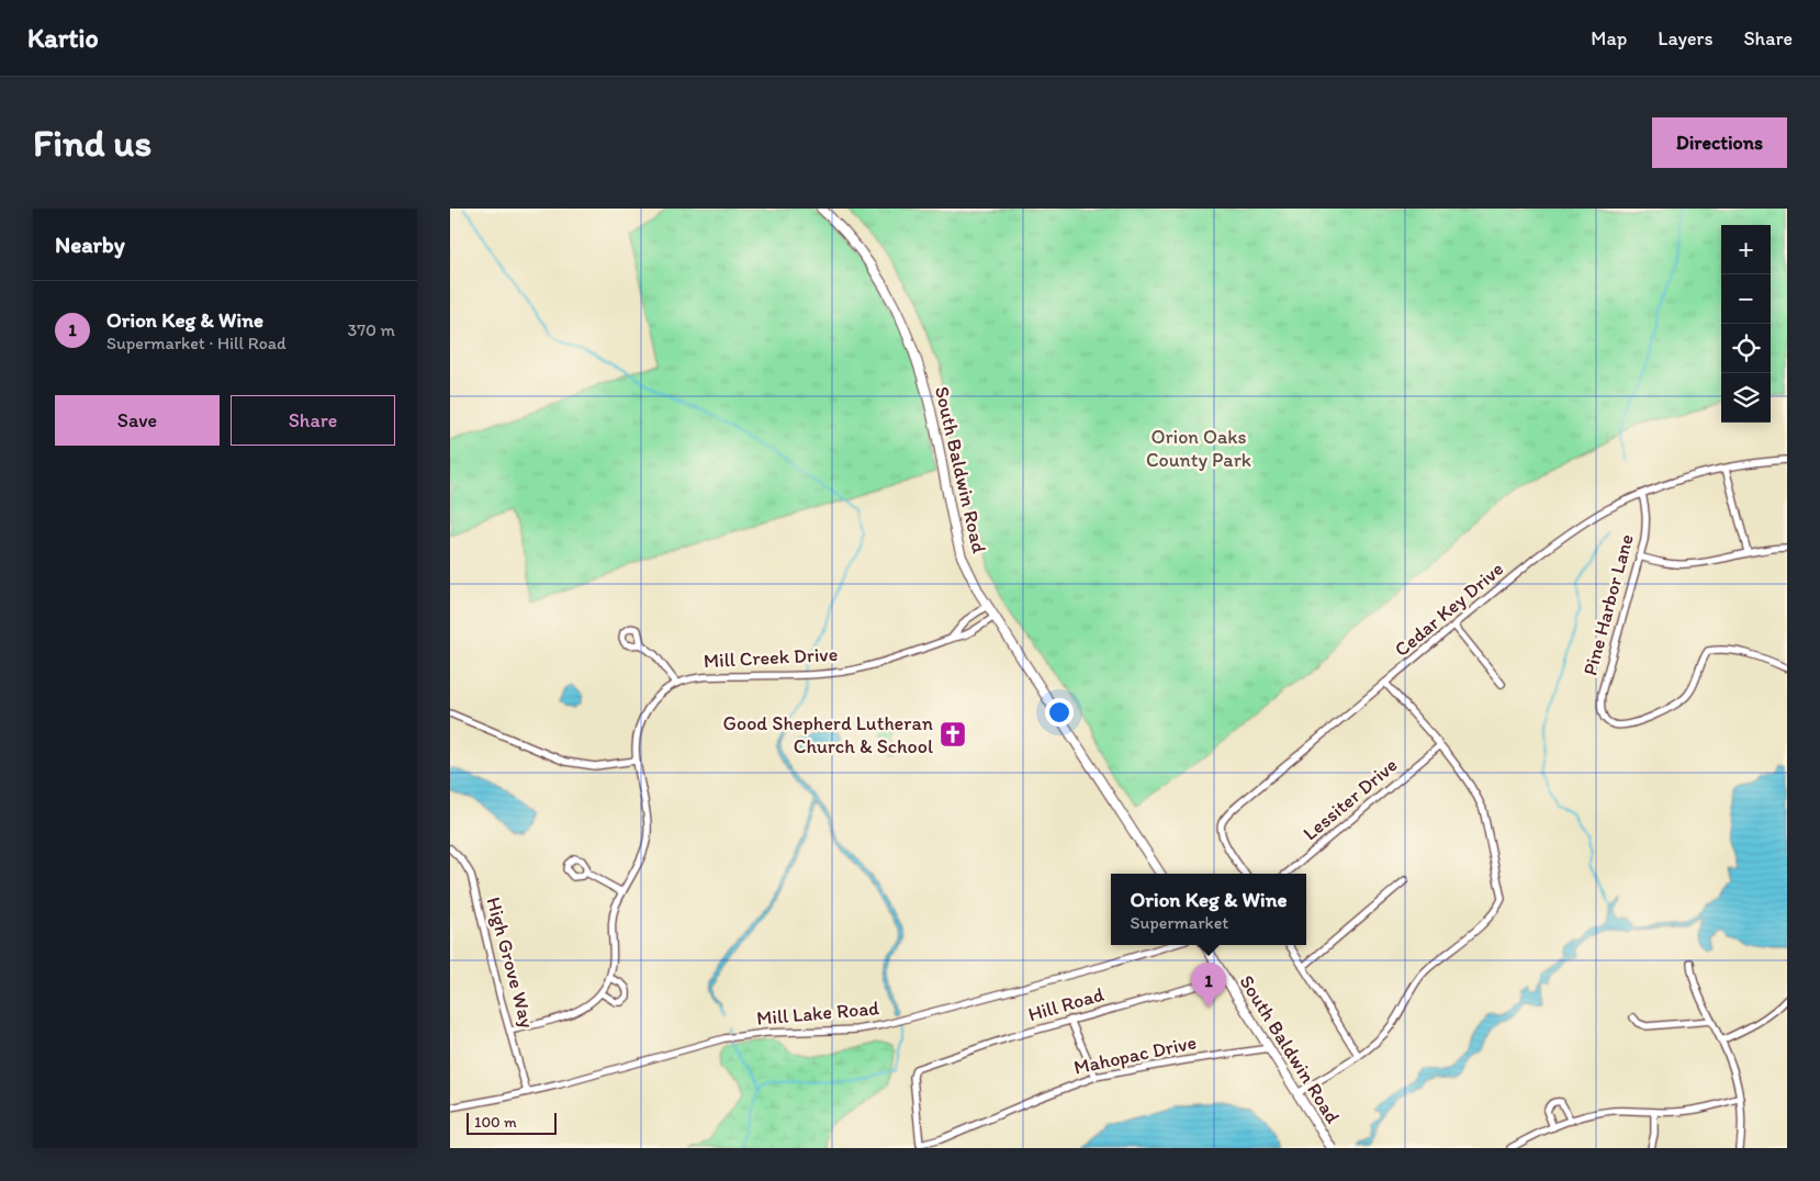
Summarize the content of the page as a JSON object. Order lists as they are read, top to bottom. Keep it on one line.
{"streets":{"main road":["South Baldwin Road"],"street":["Pine Harbor Lane","Cedar Key Drive","Mill Creek Drive","Lessiter Drive","High Grove Way","Hill Road","Mill Lake Road","Mahopac Drive"]},"crossings":[["South Baldwin Road","Mill Creek Drive"],["South Baldwin Road","Hill Road"],["South Baldwin Road","Mahopac Drive"],["Pine Harbor Lane","Cedar Key Drive"],["Mill Creek Drive","High Grove Way"],["High Grove Way","Mill Lake Road"],["Hill Road","Mahopac Drive"]],"parks":["Orion Oaks County Park"],"places":{"church":["Good Shepherd Lutheran Church & School"]},"scale_bar":"100 m","page":{"header":"Kartio","nav":["Map","Layers","Share"],"buttons":["Directions",["Save","Share"]],"title":"Find us","heading":"Nearby","map_buttons":["+","−"],"list":[{"mark":"1","name":"Orion Keg & Wine","note":"Supermarket · Hill Road","value":"370 m"}],"popup":["Orion Keg & Wine","Supermarket"],"pins":"1","scale":"100 m"}}
